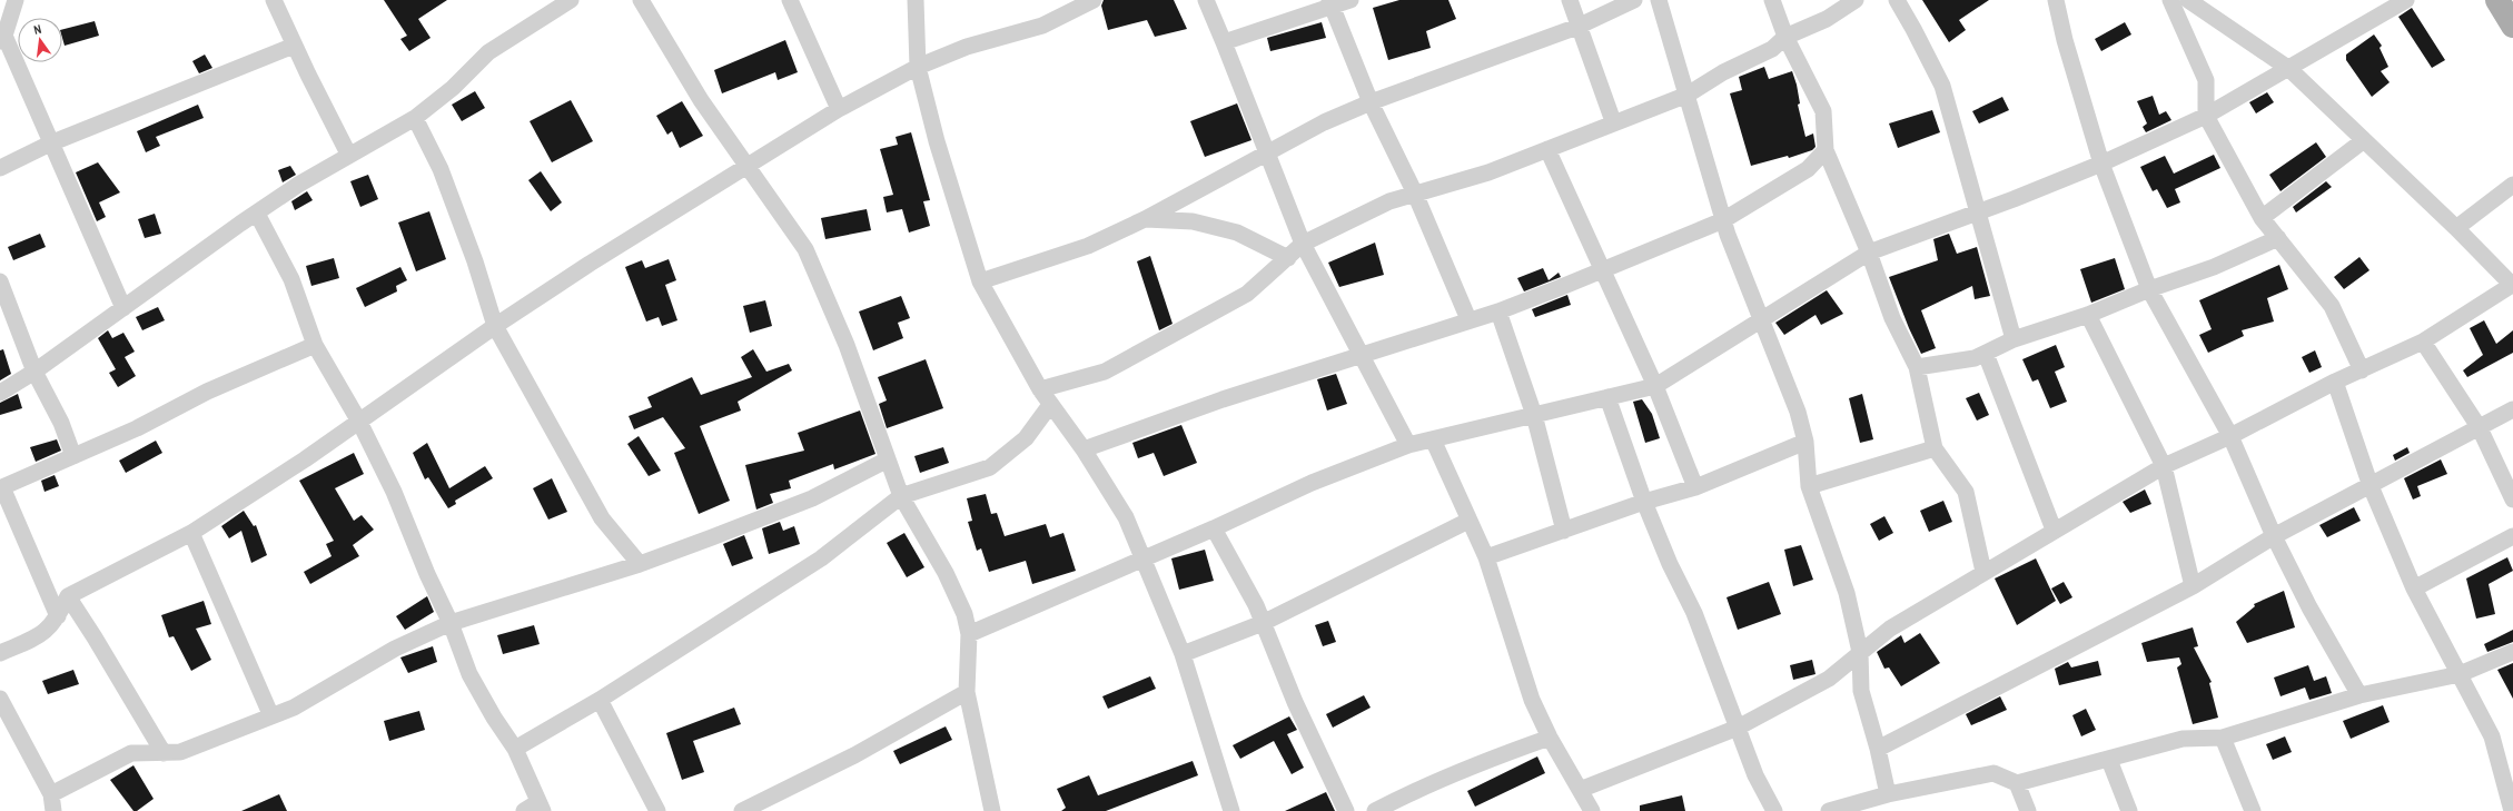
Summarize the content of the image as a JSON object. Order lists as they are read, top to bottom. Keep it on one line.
{"north":"top"}
